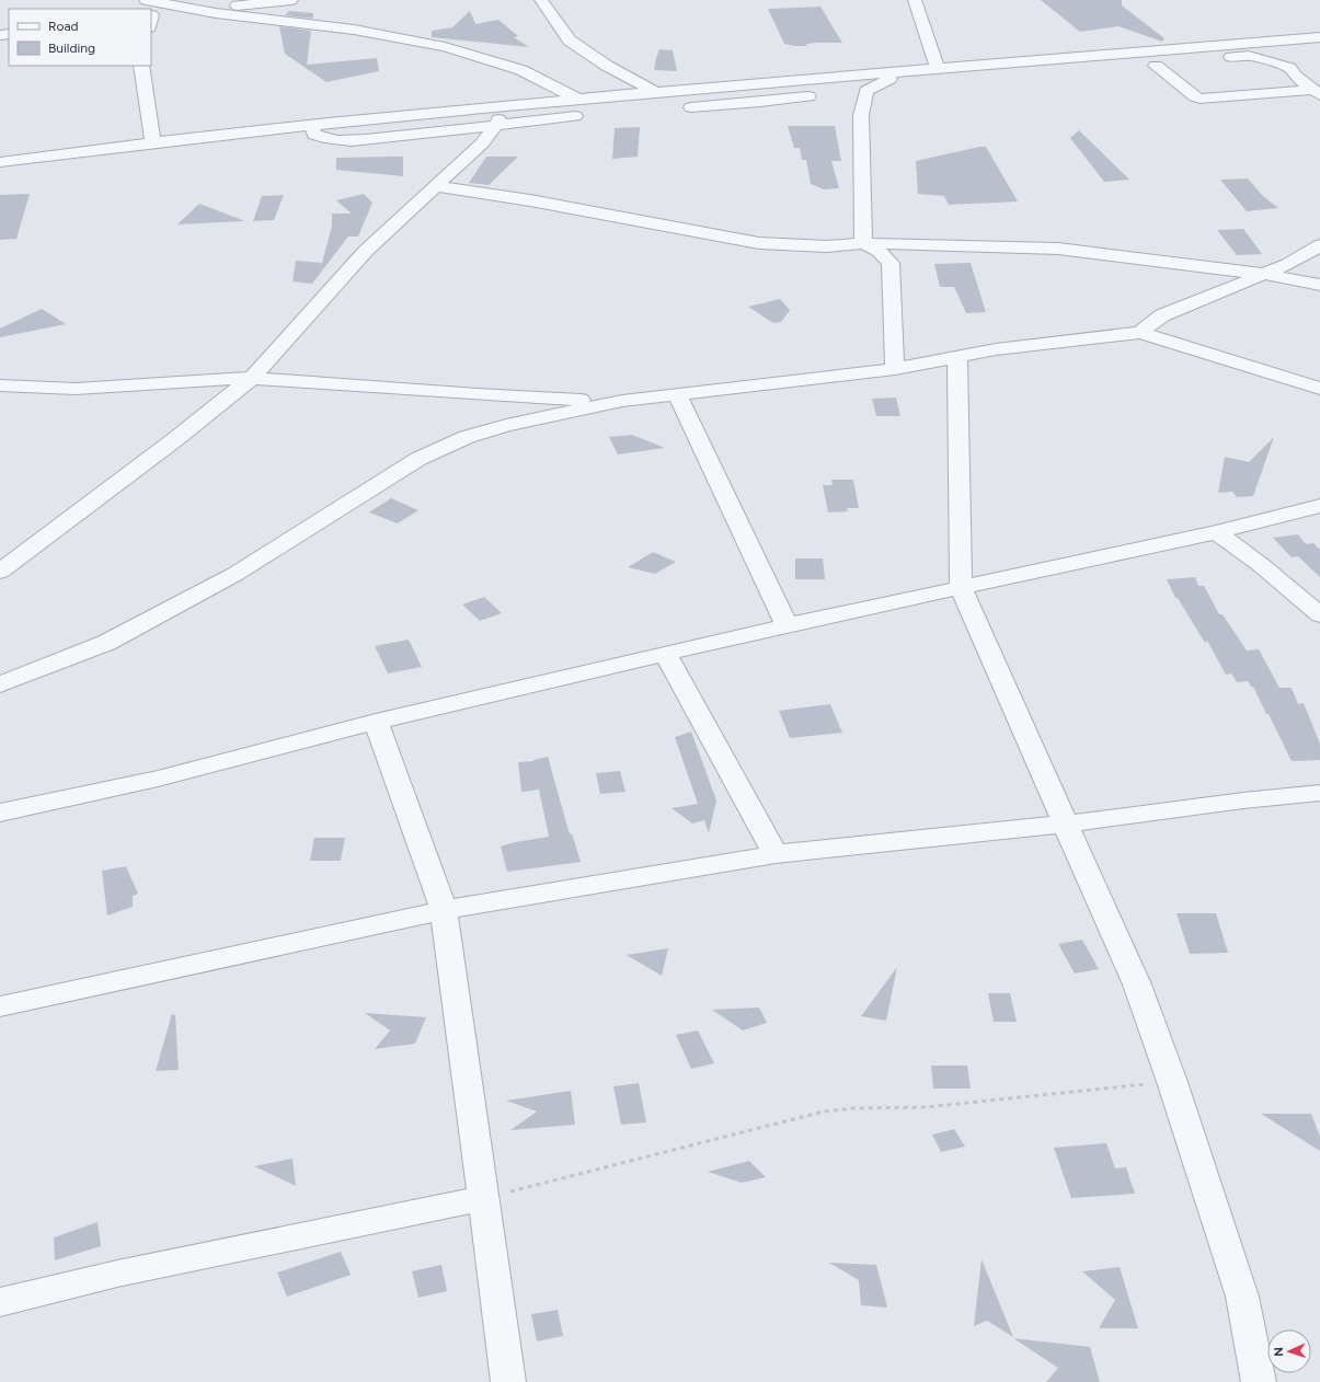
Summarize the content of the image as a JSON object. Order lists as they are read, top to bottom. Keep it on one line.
{"legend":["Road","Building"],"north":"left"}
